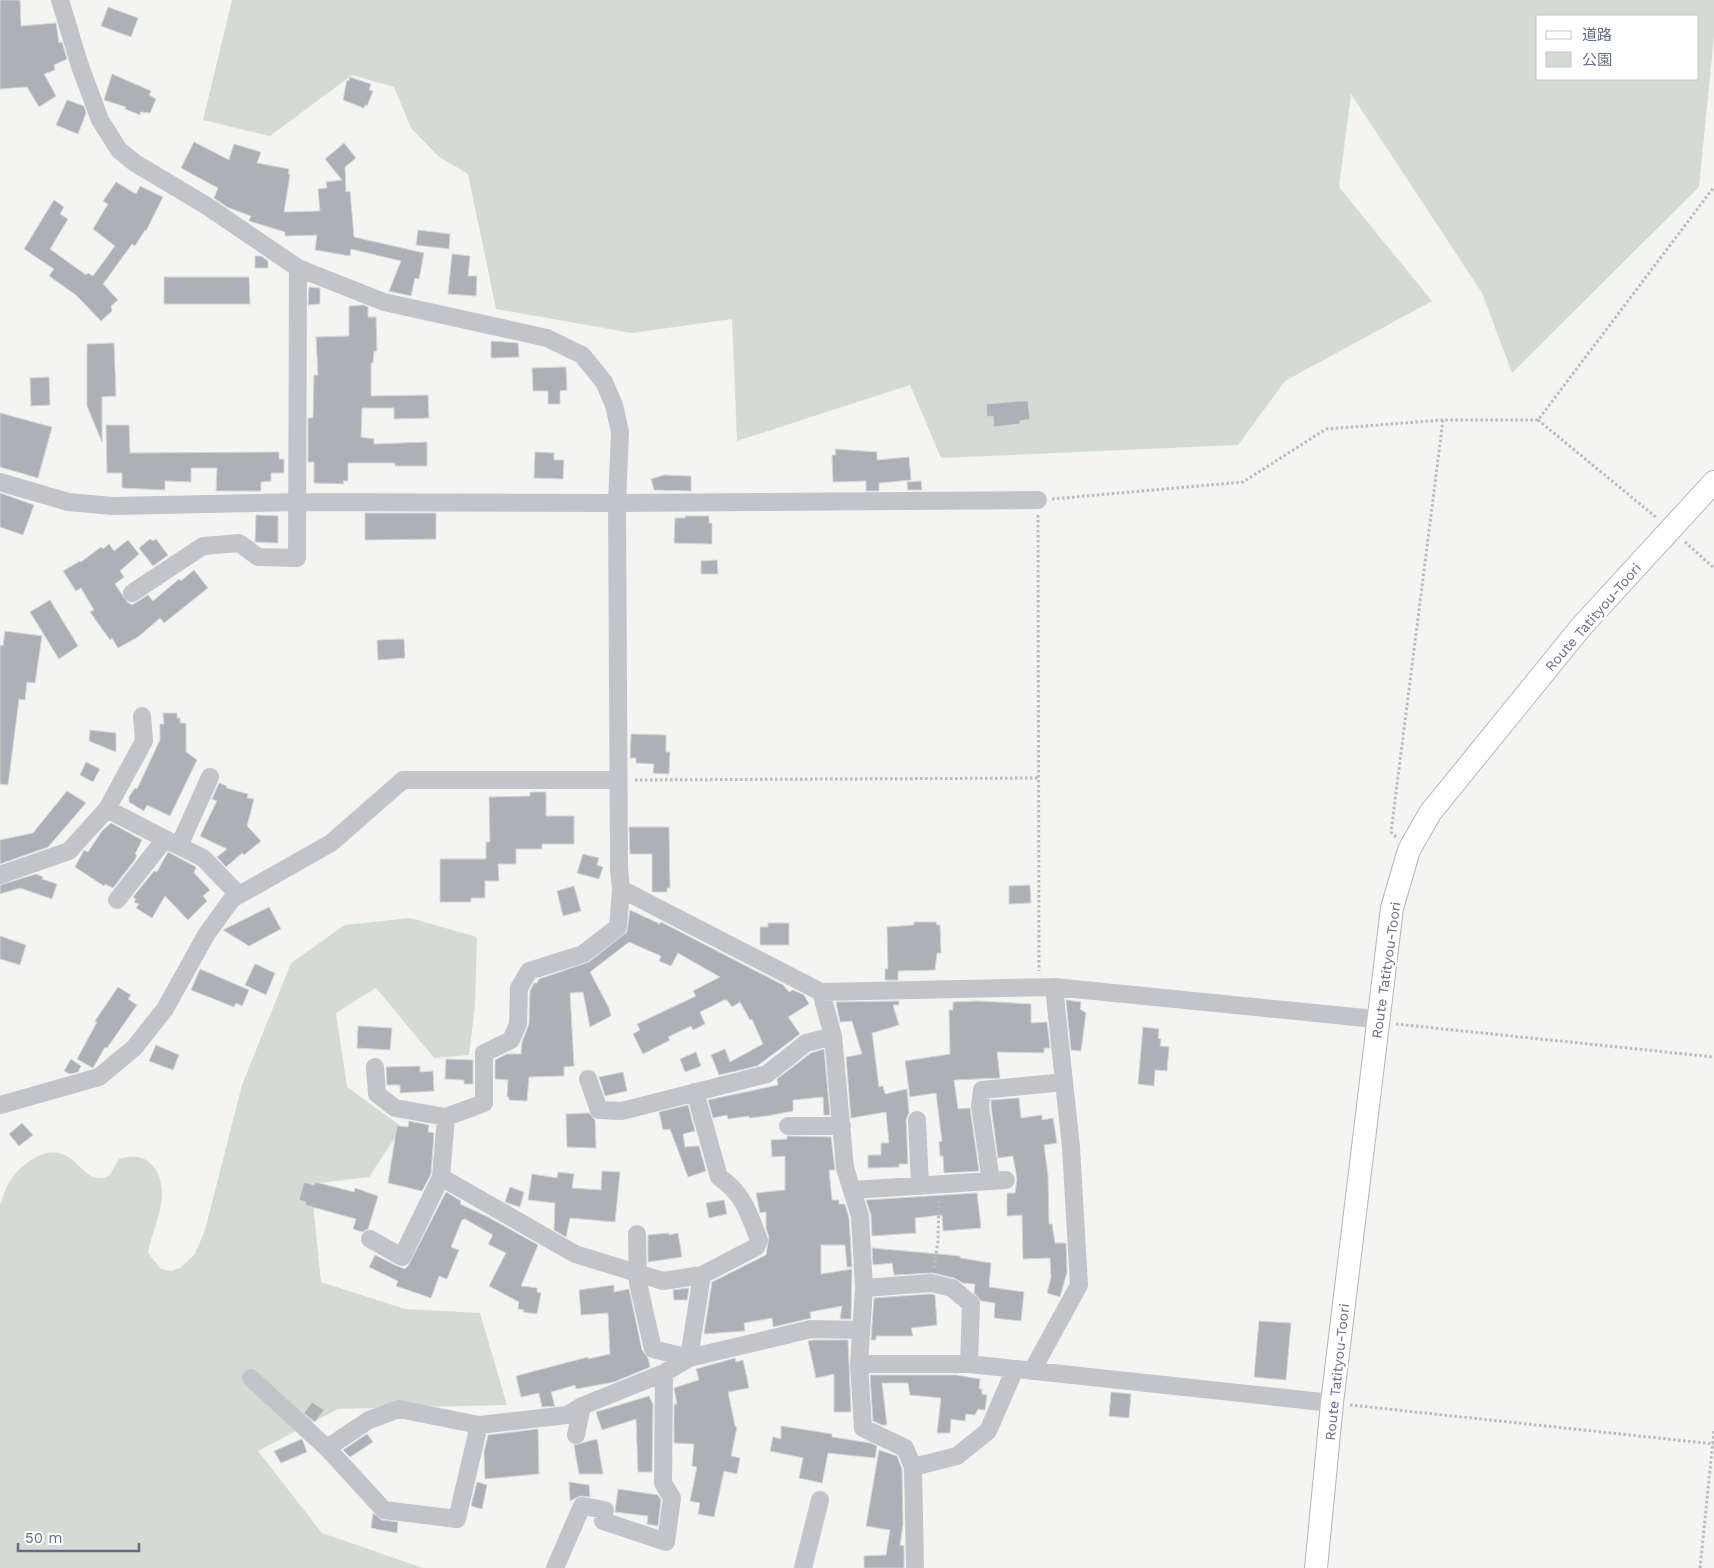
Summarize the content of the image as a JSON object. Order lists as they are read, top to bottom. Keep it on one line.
{"streets":{"main road":["Route Tatityou-Toori"]},"legend":["道路","公園"],"scale_bar":"50 m"}
